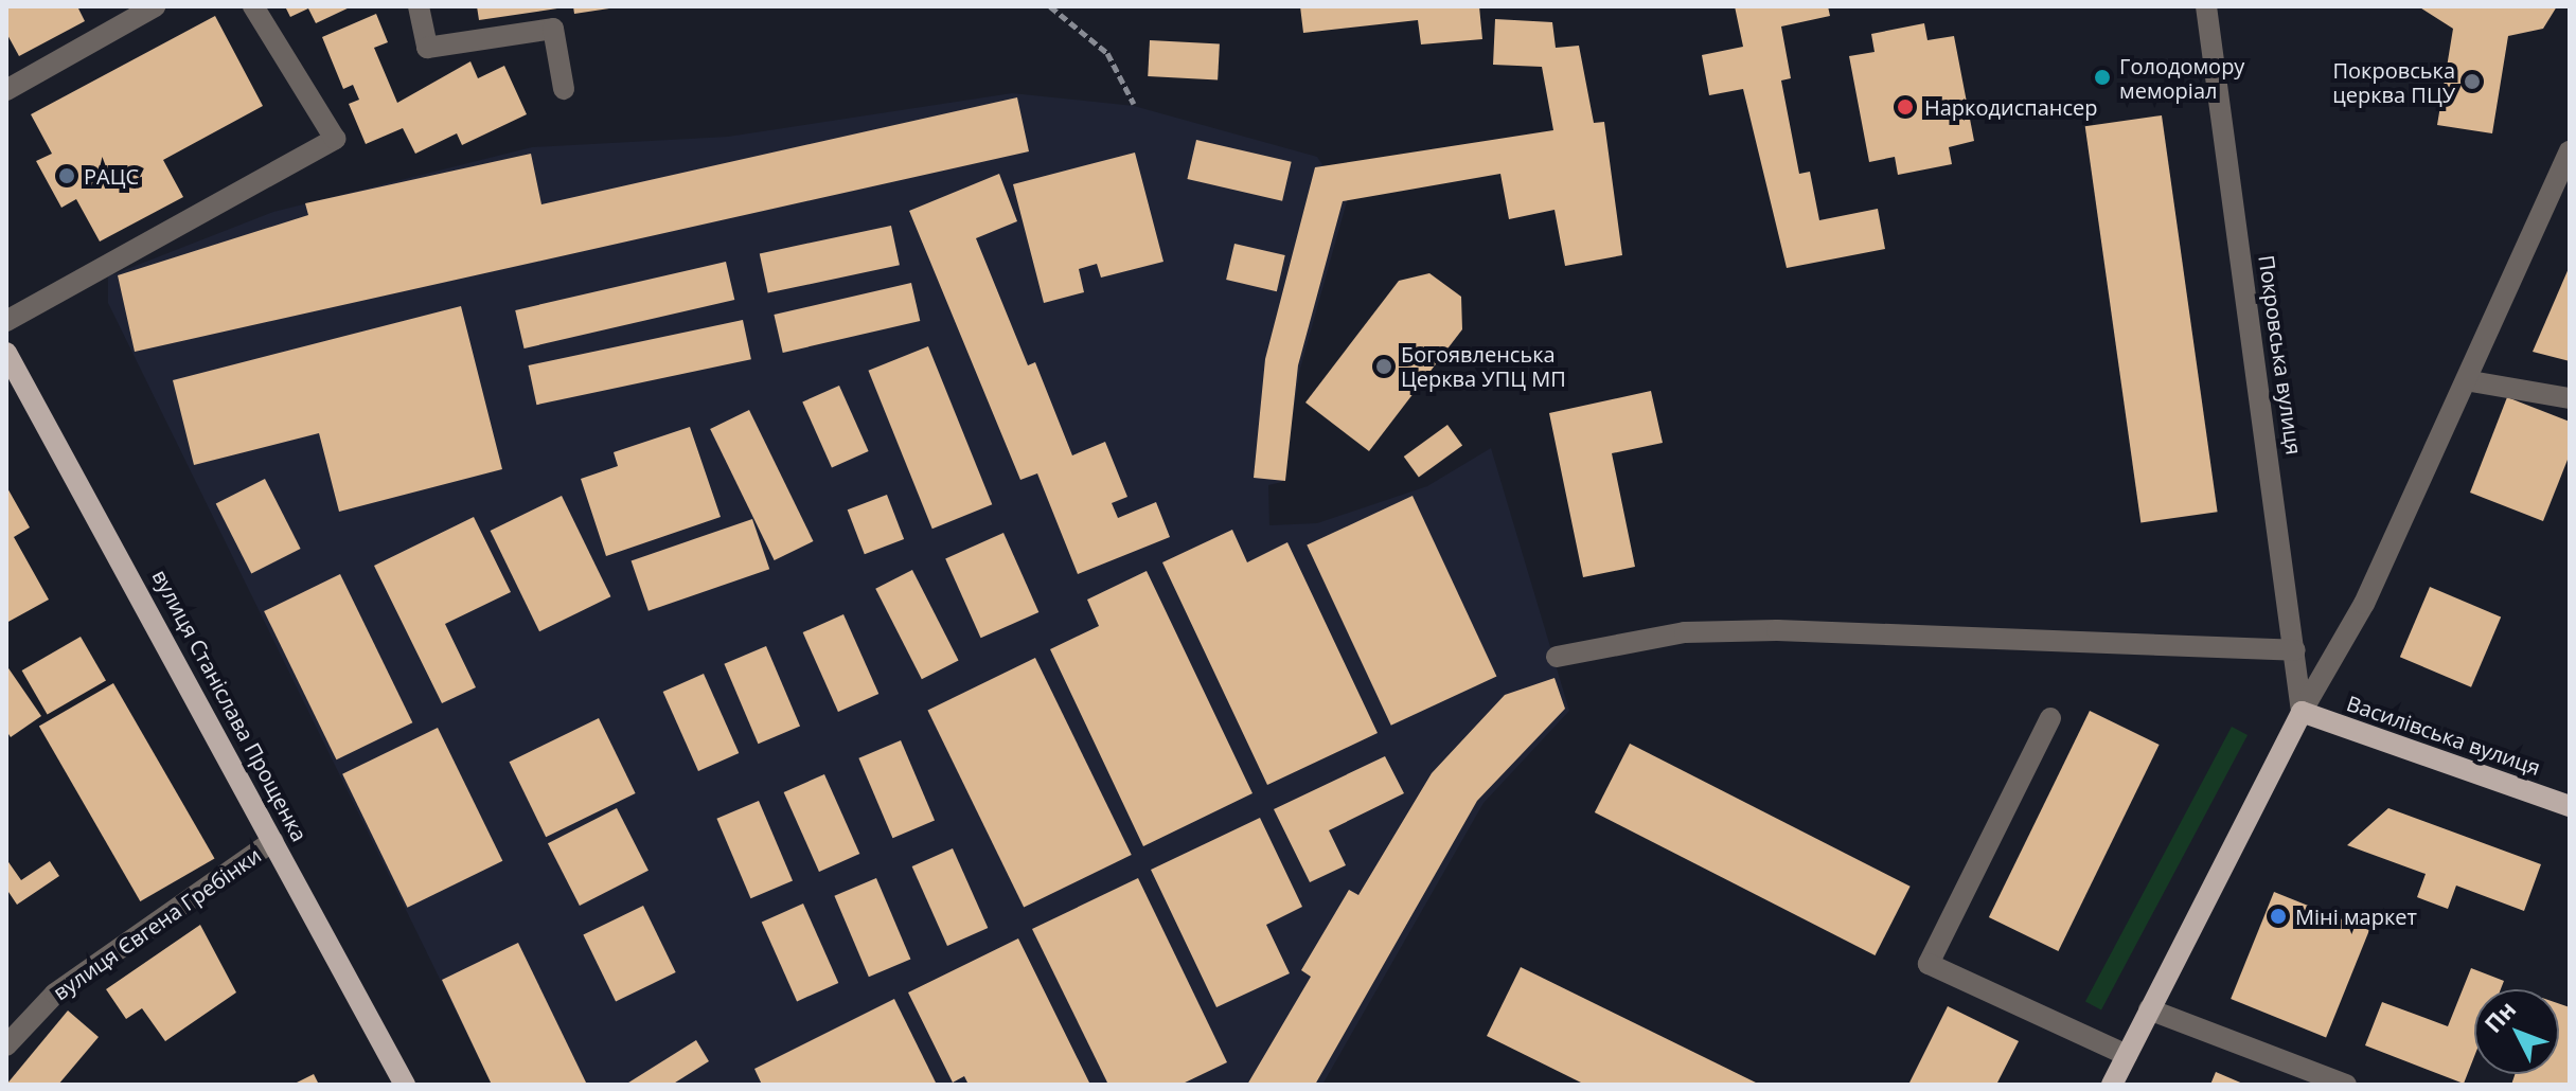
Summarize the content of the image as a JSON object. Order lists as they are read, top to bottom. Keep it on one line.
{"streets":{"main road":["вулиця Станіслава Прощенка","Василівська вулиця"],"street":["Покровська вулиця","вулиця Євгена Гребінки"]},"crossings":[["Покровська вулиця","Василівська вулиця"],["вулиця Станіслава Прощенка","вулиця Євгена Гребінки"]],"places":["Голодомору меморіал","Покровська церква ПЦУ","Наркодиспансер","РАЦС","Богоявленська Церква УПЦ МП","Міні маркет"],"north":"top left"}
